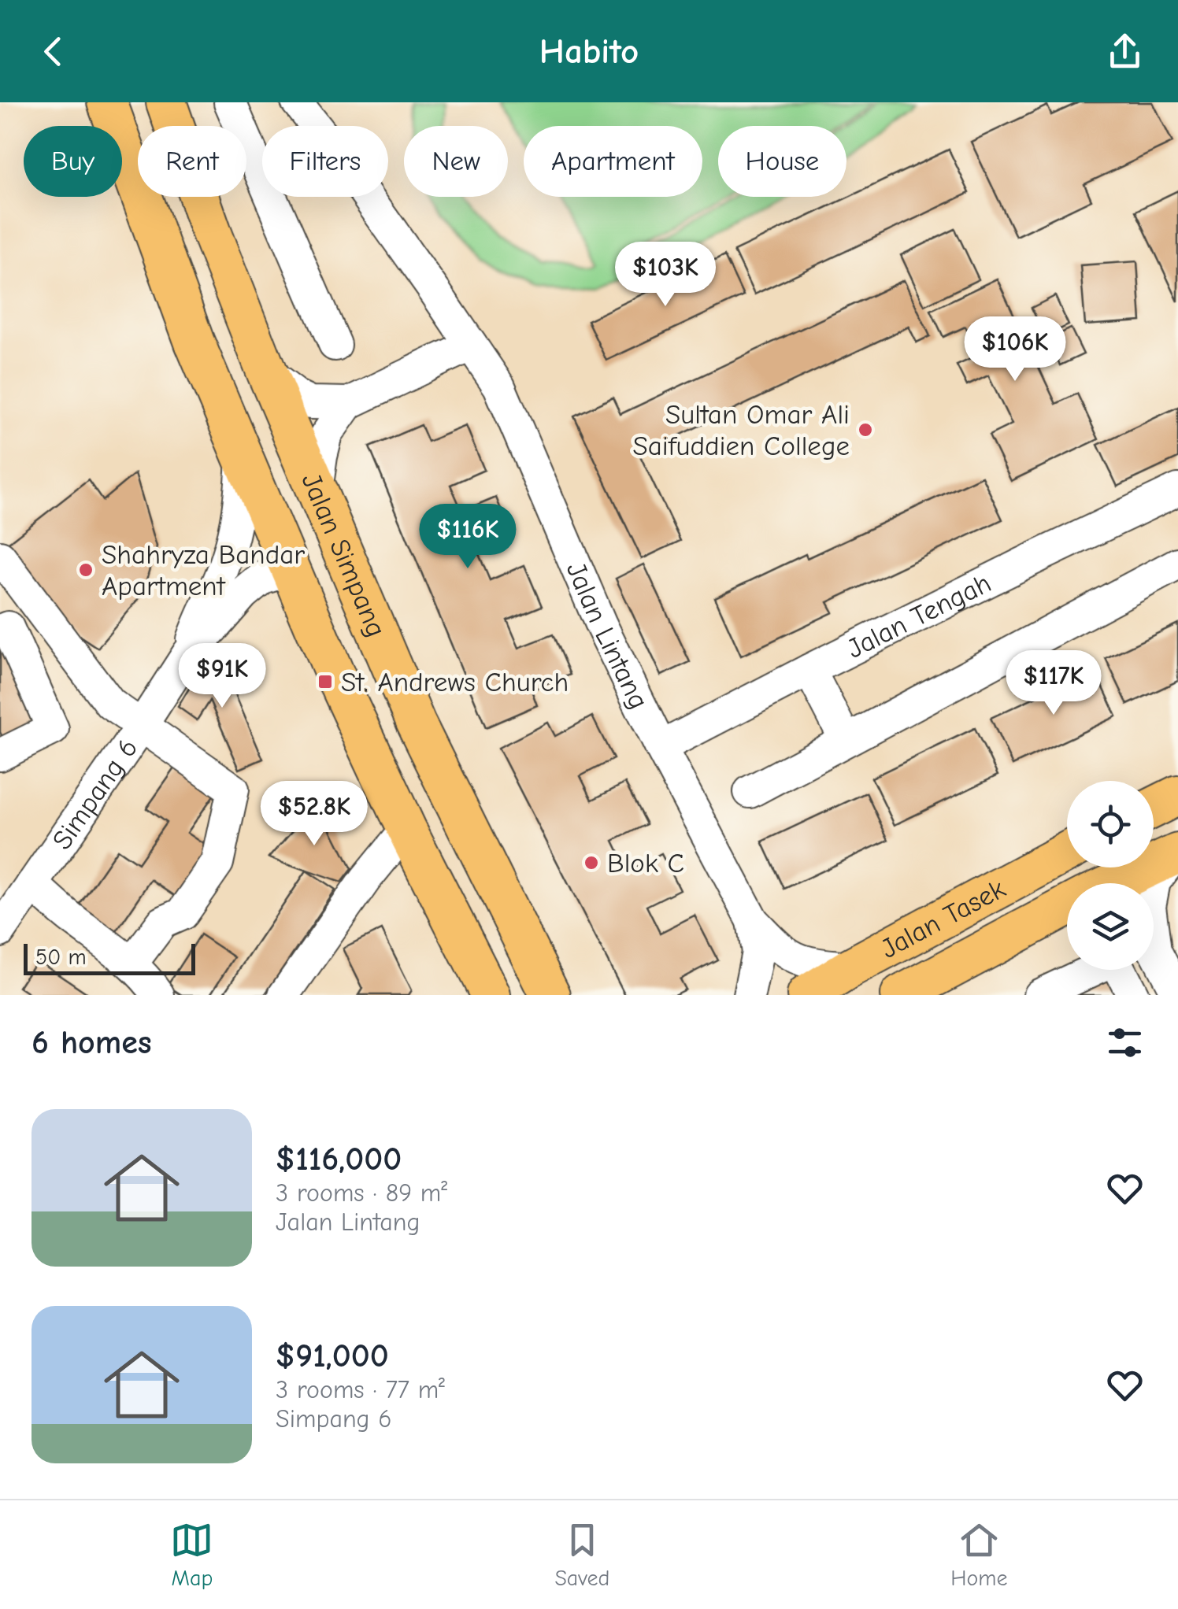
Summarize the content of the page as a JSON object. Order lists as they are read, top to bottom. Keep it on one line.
{"streets":{"main road":["Jalan Simpang","Jalan Tasek"],"street":["Jalan Tengah","Jalan Lintang","Simpang 6"]},"crossings":[["Jalan Simpang","Simpang 6"],["Jalan Tengah","Jalan Lintang"],["Jalan Lintang","Jalan Tasek"]],"places":{"other":["Sultan Omar Ali Saifuddien College","Shahryza Bandar Apartment","Blok C"],"transit":["St. Andrews Church"]},"scale_bar":"50 m","page":{"header":"Habito","chip":["Buy","Rent","Filters","New","Apartment","House"],"price":["$103K","$106K","$116K","$91K","$117K","$52.8K"],"scale":"50 m","heading":"6 homes","list":[{"name":"$116,000","note":"3 rooms · 89 m² · Jalan Lintang"},{"name":"$91,000","note":"3 rooms · 77 m² · Simpang 6"}],"tabs":["Map","Saved","Home"]}}
